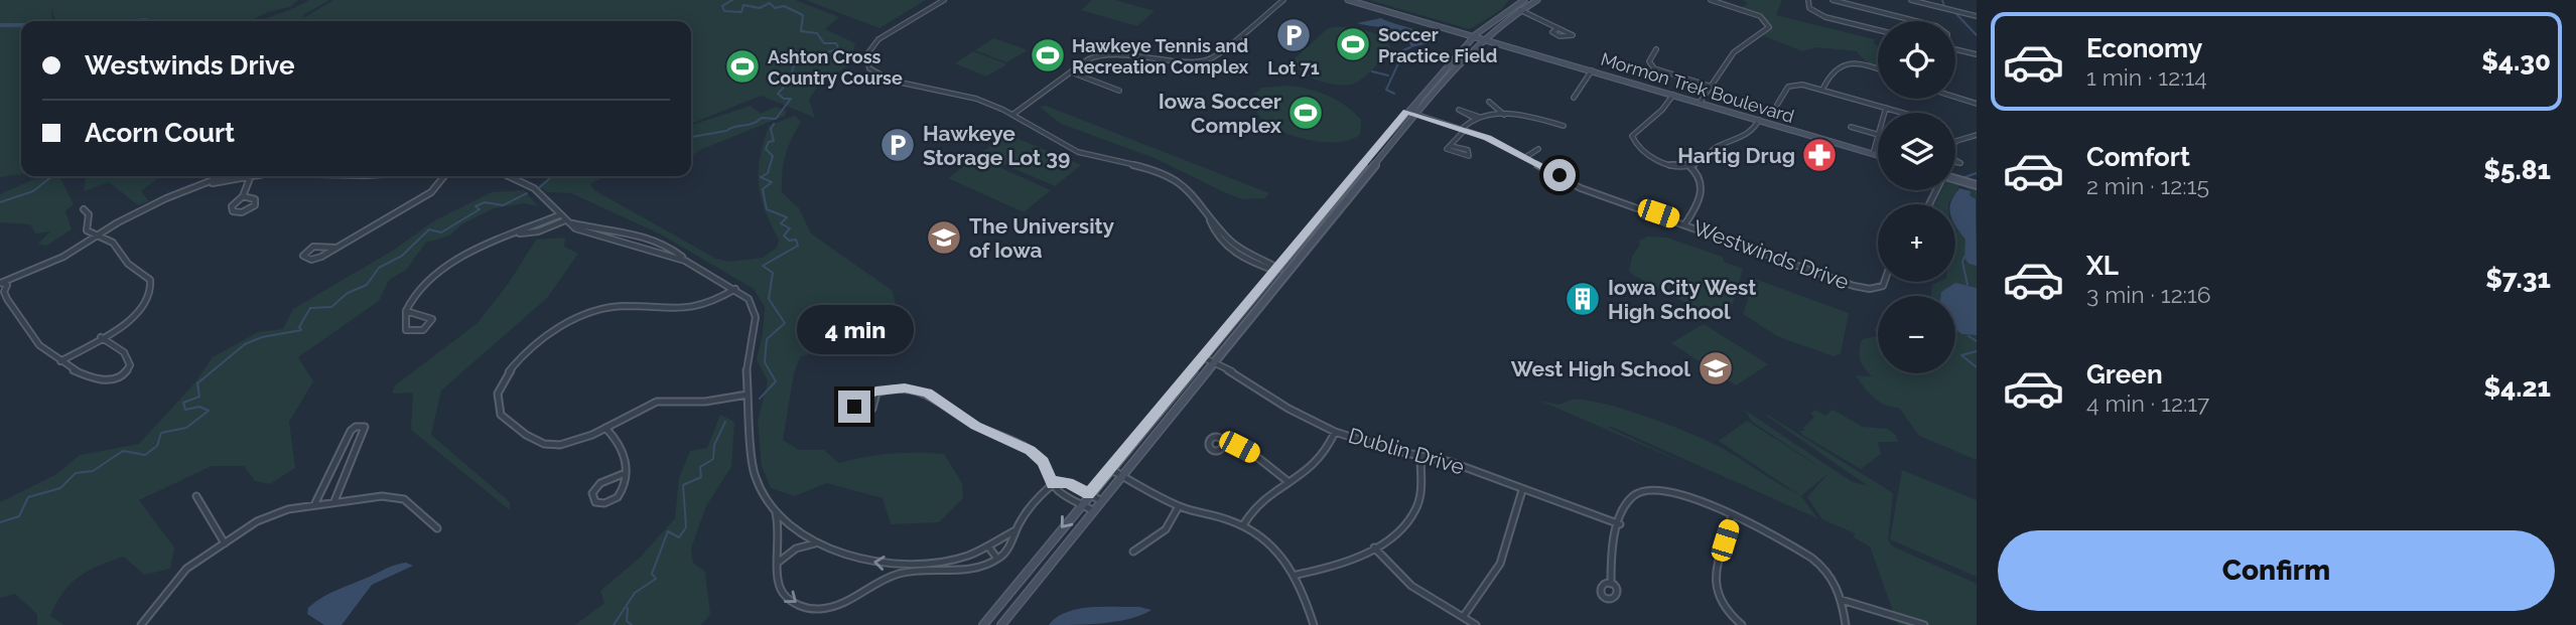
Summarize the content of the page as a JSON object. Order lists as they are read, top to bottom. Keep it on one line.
{"streets":{"main road":["Mormon Trek Boulevard"],"street":["Westwinds Drive","Dublin Drive"]},"places":{"parking":["Lot 71","Hawkeye Storage Lot 39"],"sports":["Soccer Practice Field","Hawkeye Tennis and Recreation Complex","Ashton Cross Country Course","Iowa Soccer Complex"],"pharmacy":["Hartig Drug"],"school or university":["The University of Iowa","West High School"],"building":["Iowa City West High School"]},"page":{"list":[{"name":"Economy","note":"1 min · 12:14","value":"$4.30"},{"name":"Comfort","note":"2 min · 12:15","value":"$5.81"},{"name":"XL","note":"3 min · 12:16","value":"$7.31"},{"name":"Green","note":"4 min · 12:17","value":"$4.21"}],"map_buttons":["+","−"],"banner":["Westwinds Drive","Acorn Court"],"bubble":"4 min","buttons":"Confirm"}}
